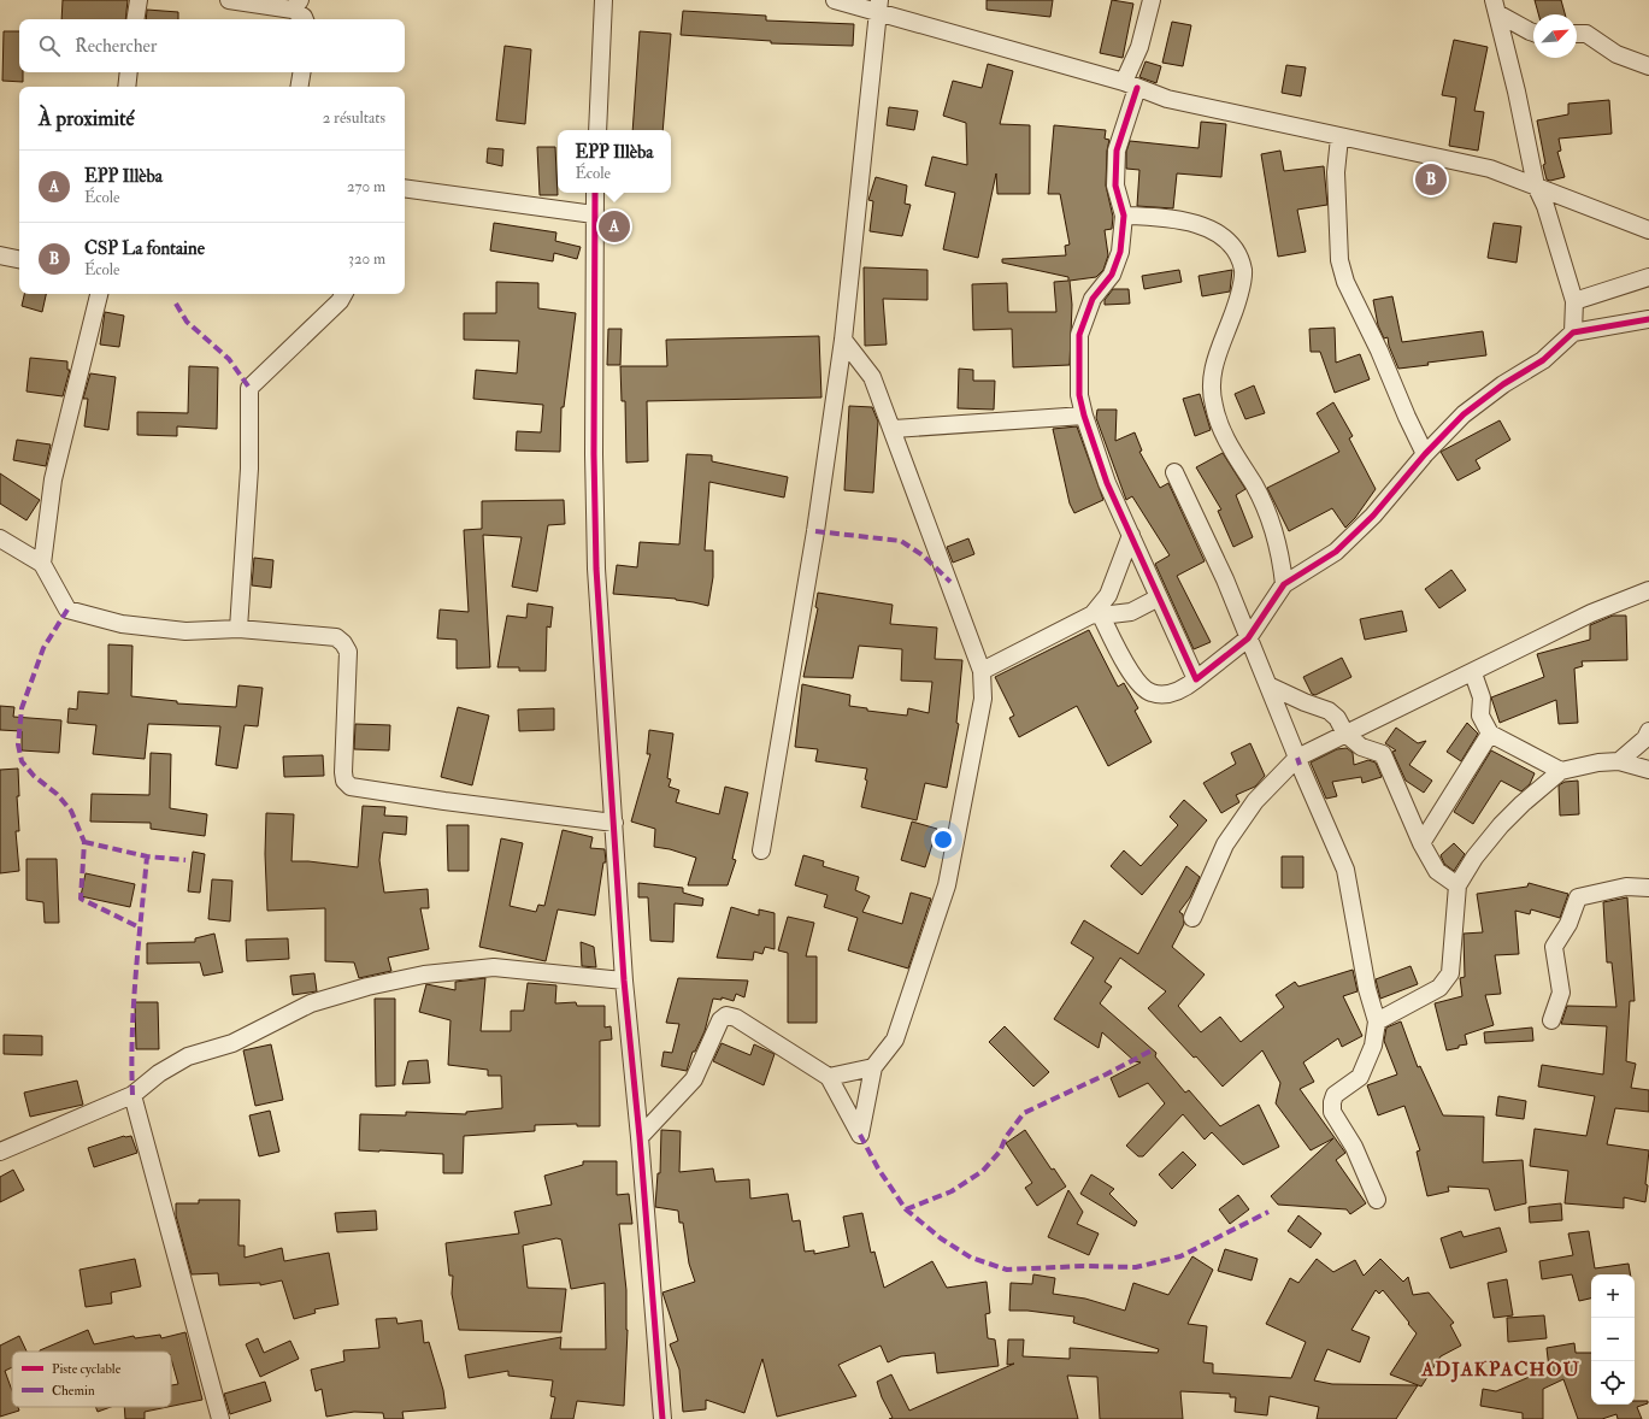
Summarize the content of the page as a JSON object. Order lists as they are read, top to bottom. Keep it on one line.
{"districts":["ADJAKPACHOU"],"legend":["Piste cyclable","Chemin"],"north":"top right","page":{"search":"Rechercher","heading":["À proximité","2 résultats"],"popup":["EPP Illèba","École"],"list":[{"mark":"A","name":"EPP Illèba","note":"École","value":"270 m"},{"mark":"B","name":"CSP La fontaine","note":"École","value":"320 m"}],"pins":["B","A"],"map_buttons":["+","−"]}}
